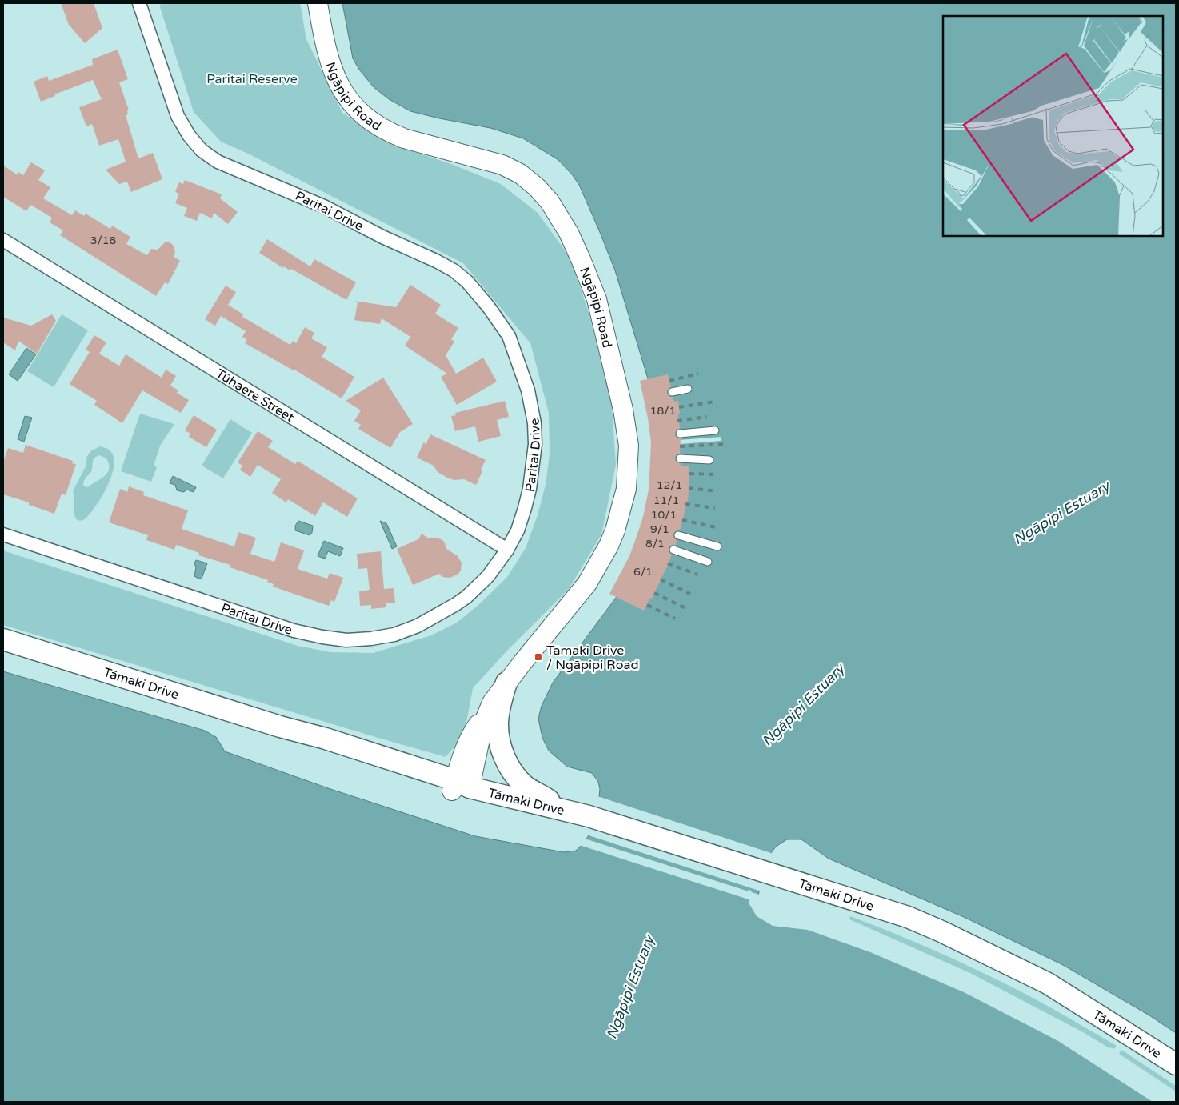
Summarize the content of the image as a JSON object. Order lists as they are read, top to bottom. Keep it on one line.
{"streets":{"main road":["Ngāpipi Road","Tāmaki Drive"],"street":["Paritai Drive","Tūhaere Street"]},"crossings":[["Ngāpipi Road","Tāmaki Drive"],["Paritai Drive","Tūhaere Street"]],"water":["Ngāpipi Estuary"],"parks":["Paritai Reserve"],"places":{"transit":["Tāmaki Drive / Ngāpipi Road"]},"house_numbers":["3/18","18/1","12/1","11/1","10/1","9/1","8/1","6/1"]}
